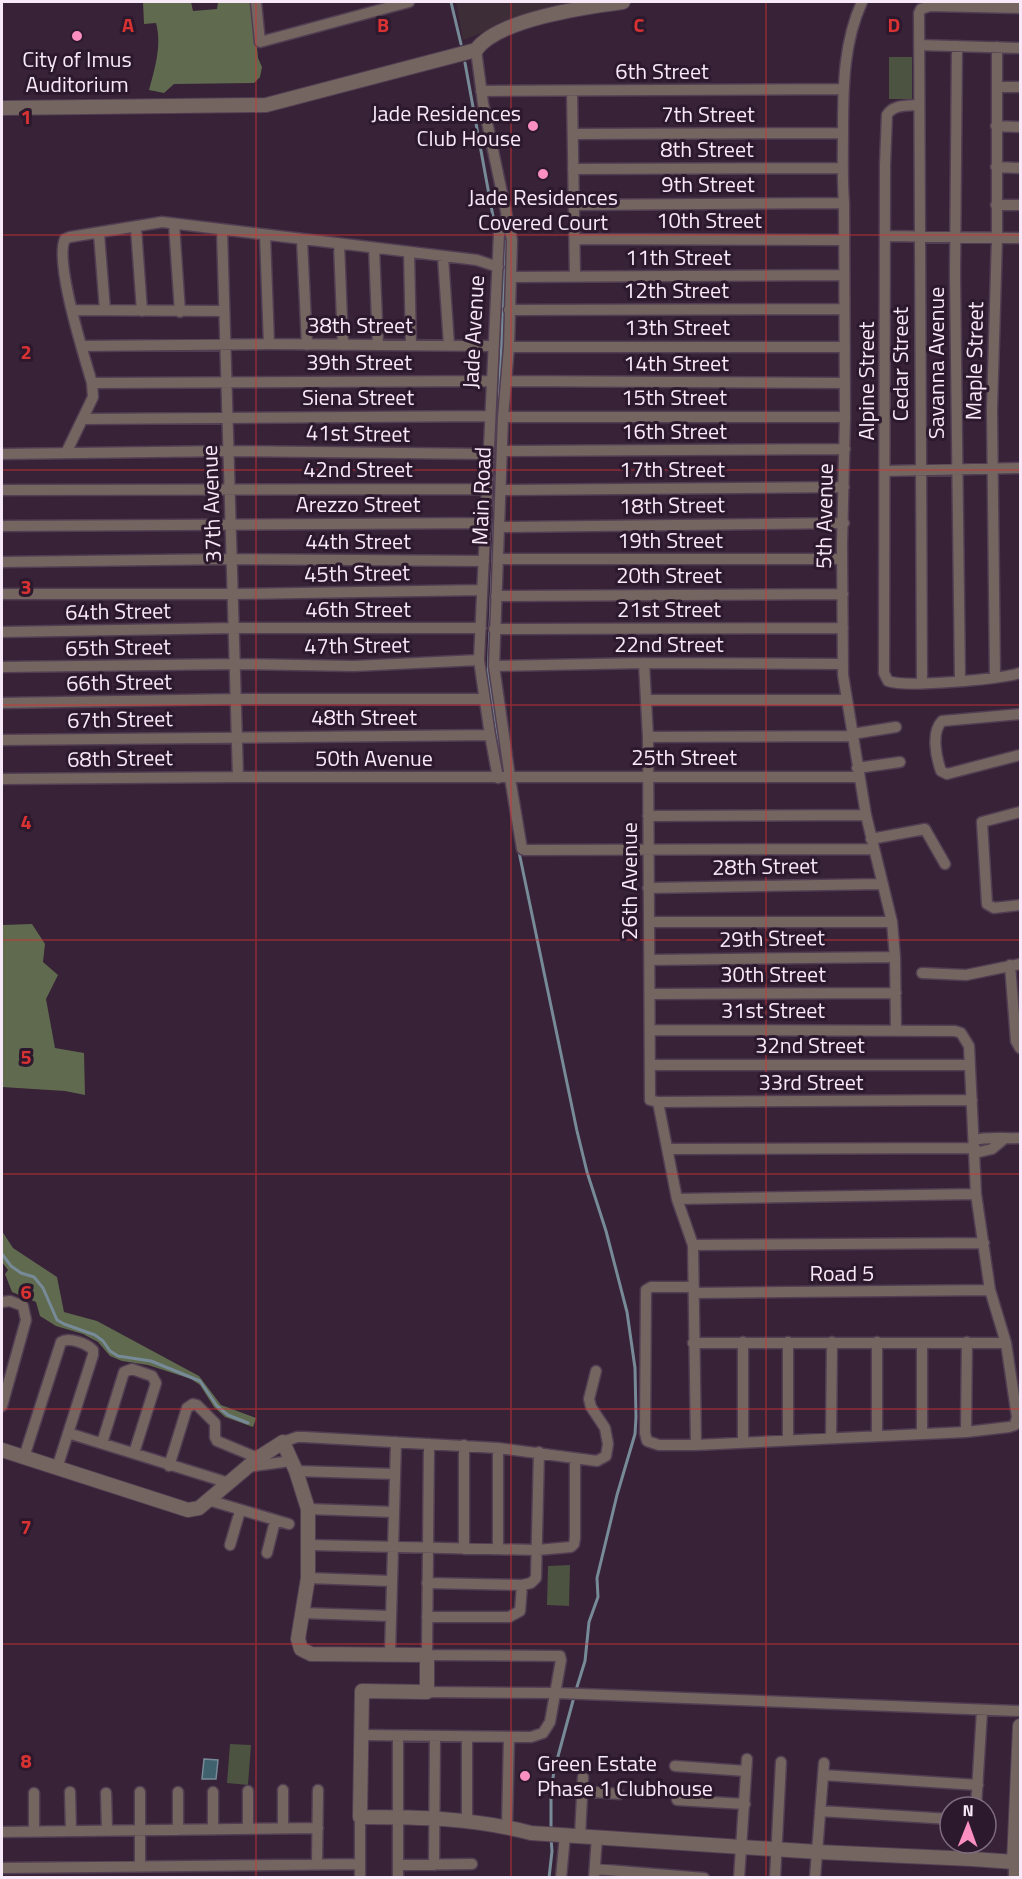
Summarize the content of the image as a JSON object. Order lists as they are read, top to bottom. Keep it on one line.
{"streets":{"street":["6th Street","7th Street","8th Street","9th Street","10th Street","11th Street","12th Street","38th Street","13th Street","Jade Avenue","Maple Street","39th Street","14th Street","Savanna Avenue","Cedar Street","Alpine Street","Siena Street","15th Street","16th Street","41st Street","42nd Street","17th Street","Main Road","37th Avenue","Arezzo Street","18th Street","5th Avenue","19th Street","44th Street","45th Street","20th Street","46th Street","21st Street","64th Street","22nd Street","47th Street","65th Street","66th Street","48th Street","67th Street","25th Street","68th Street","50th Avenue","28th Street","26th Avenue","29th Street","30th Street","31st Street","32nd Street","33rd Street","Road 5"]},"crossings":[["6th Street","Jade Avenue"],["6th Street","5th Avenue"],["7th Street","5th Avenue"],["8th Street","5th Avenue"],["9th Street","5th Avenue"],["10th Street","5th Avenue"],["11th Street","Main Road"],["11th Street","5th Avenue"],["12th Street","Main Road"],["12th Street","5th Avenue"],["38th Street","Jade Avenue"],["38th Street","37th Avenue"],["13th Street","Main Road"],["13th Street","5th Avenue"],["Jade Avenue","39th Street"],["Jade Avenue","Siena Street"],["Jade Avenue","41st Street"],["Jade Avenue","42nd Street"],["Jade Avenue","Main Road"],["Jade Avenue","Arezzo Street"],["Jade Avenue","44th Street"],["Jade Avenue","45th Street"],["Jade Avenue","46th Street"],["Jade Avenue","47th Street"],["Jade Avenue","48th Street"],["Jade Avenue","25th Street"],["Jade Avenue","50th Avenue"],["39th Street","37th Avenue"],["14th Street","Main Road"],["14th Street","5th Avenue"],["Cedar Street","Alpine Street"],["Siena Street","37th Avenue"],["15th Street","Main Road"],["15th Street","5th Avenue"],["16th Street","Main Road"],["16th Street","5th Avenue"],["41st Street","37th Avenue"],["42nd Street","37th Avenue"],["17th Street","Main Road"],["17th Street","5th Avenue"],["Main Road","18th Street"],["Main Road","19th Street"],["Main Road","20th Street"],["Main Road","21st Street"],["Main Road","22nd Street"],["Main Road","25th Street"],["Main Road","50th Avenue"],["37th Avenue","Arezzo Street"],["37th Avenue","44th Street"],["37th Avenue","45th Street"],["37th Avenue","46th Street"],["37th Avenue","64th Street"],["37th Avenue","47th Street"],["37th Avenue","65th Street"],["37th Avenue","66th Street"],["37th Avenue","48th Street"],["37th Avenue","67th Street"],["37th Avenue","68th Street"],["37th Avenue","50th Avenue"],["18th Street","5th Avenue"],["5th Avenue","19th Street"],["5th Avenue","20th Street"],["5th Avenue","21st Street"],["5th Avenue","22nd Street"],["5th Avenue","25th Street"],["5th Avenue","28th Street"],["5th Avenue","29th Street"],["5th Avenue","30th Street"],["5th Avenue","31st Street"],["46th Street","64th Street"],["22nd Street","26th Avenue"],["47th Street","65th Street"],["66th Street","48th Street"],["48th Street","67th Street"],["25th Street","50th Avenue"],["25th Street","26th Avenue"],["68th Street","50th Avenue"],["28th Street","26th Avenue"],["26th Avenue","29th Street"],["26th Avenue","30th Street"],["26th Avenue","31st Street"],["26th Avenue","32nd Street"],["26th Avenue","33rd Street"],["26th Avenue","Road 5"],["31st Street","32nd Street"],["31st Street","33rd Street"],["31st Street","Road 5"]],"places":["City of Imus Auditorium","Jade Residences Club House","Jade Residences Covered Court","Green Estate Phase 1 Clubhouse"],"north":"top","grid":{"columns":["A","B","C","D"],"rows":["1","2","3","4","5","6","7","8"]}}
